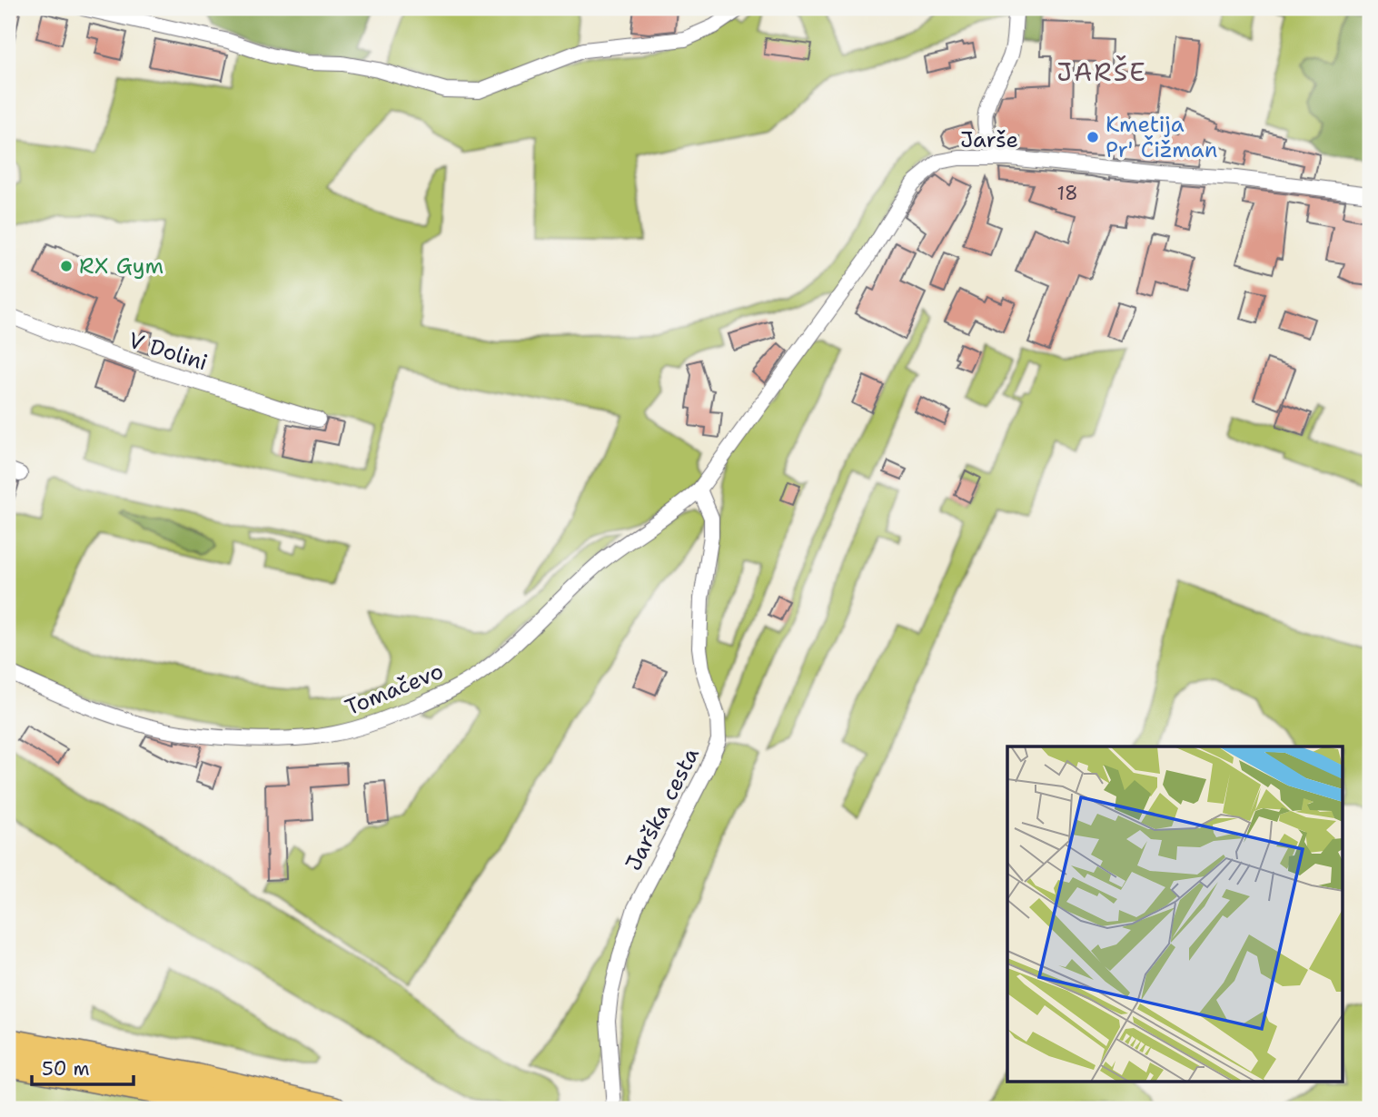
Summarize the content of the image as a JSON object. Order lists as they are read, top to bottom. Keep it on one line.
{"streets":{"street":["Jarše","V Dolini","Tomačevo","Jarška cesta"]},"crossings":[["Jarše","Tomačevo"],["Tomačevo","Jarška cesta"]],"districts":["JARŠE"],"places":["Kmetija Pr' Čižman","RX Gym"],"house_numbers":["18"],"scale_bar":"50 m"}
